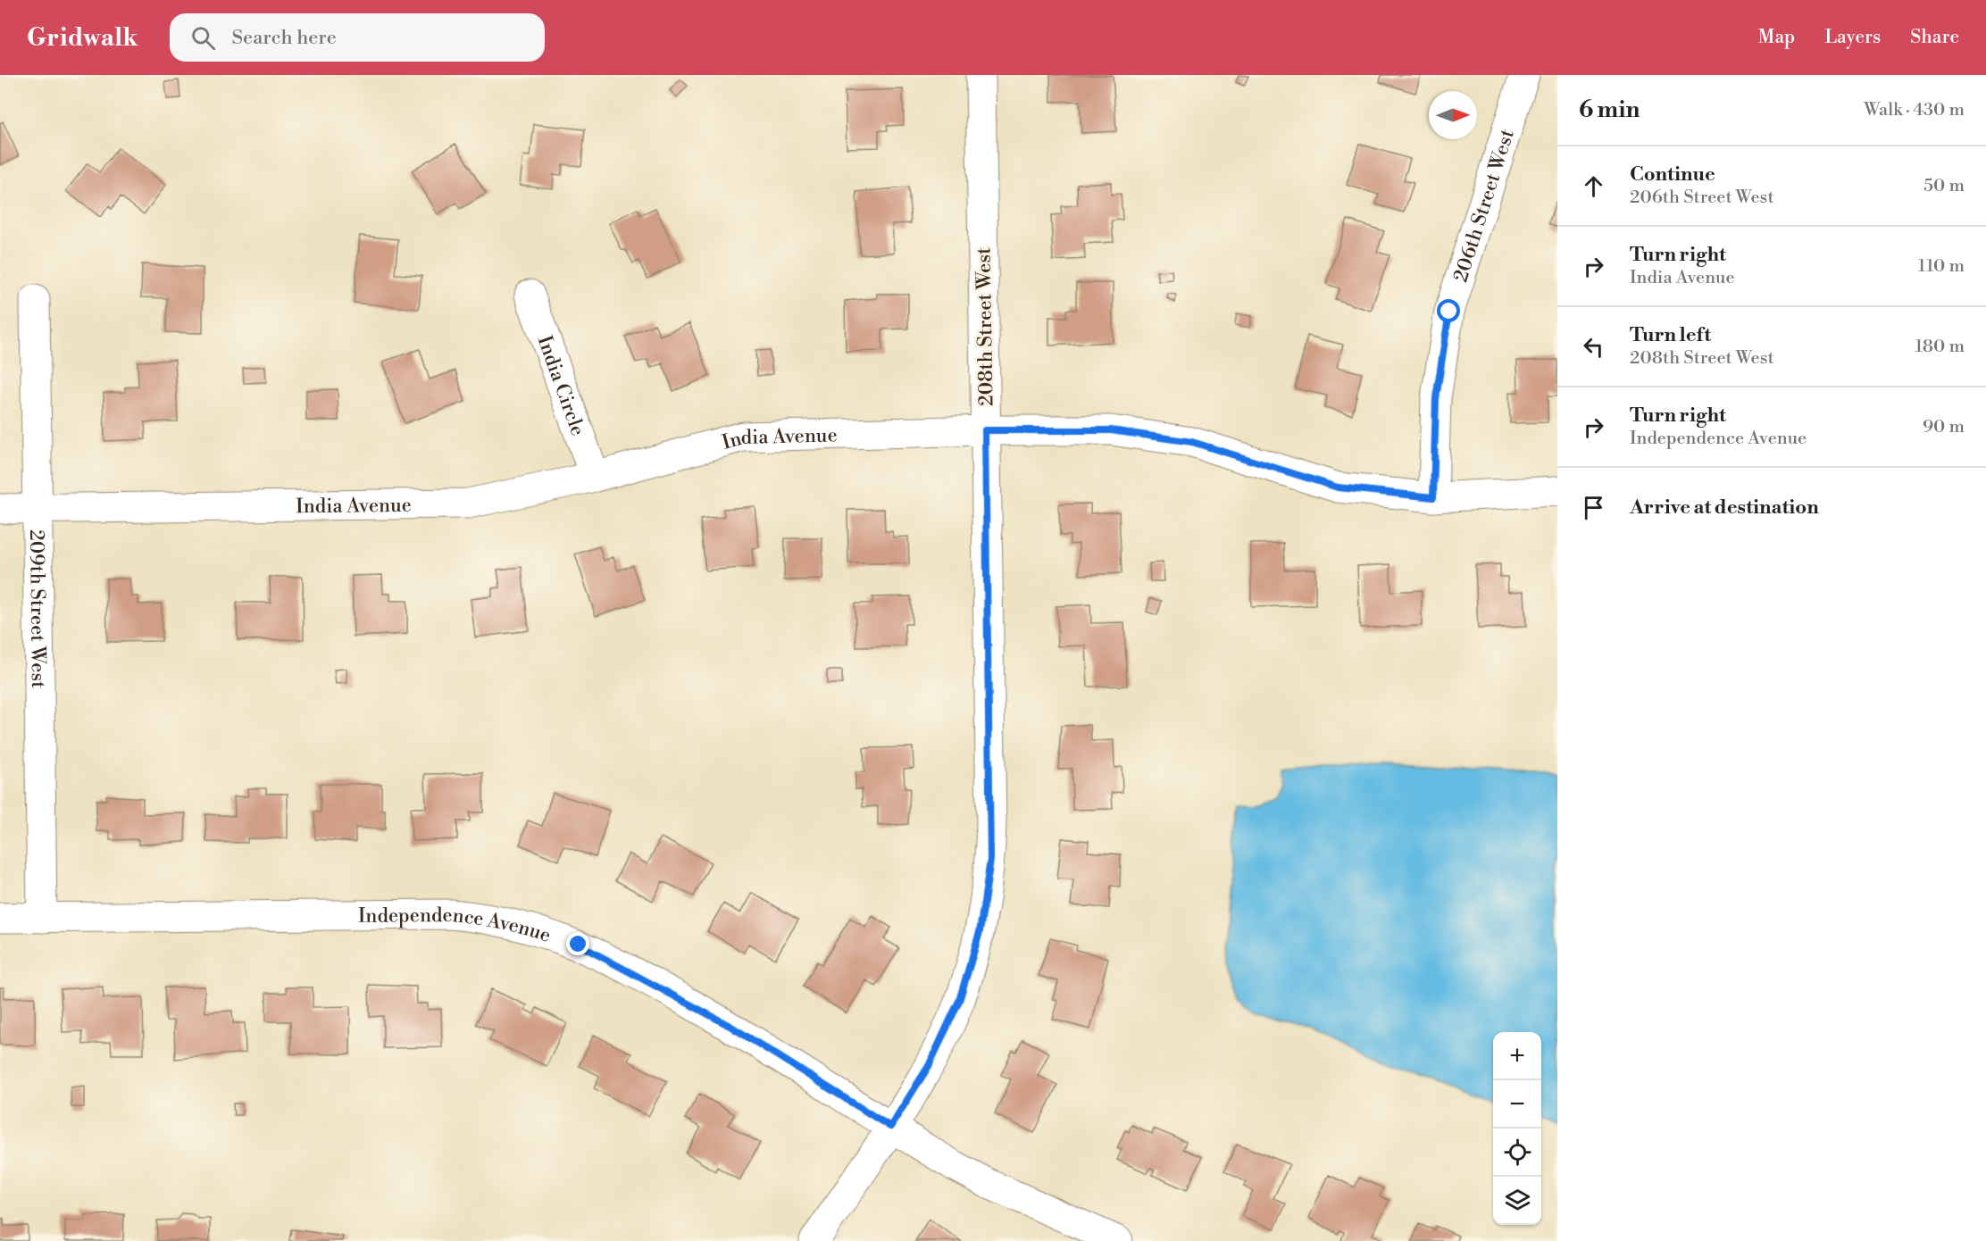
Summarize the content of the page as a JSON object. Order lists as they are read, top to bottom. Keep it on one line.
{"streets":{"street":["206th Street West","208th Street West","India Circle","India Avenue","209th Street West","Independence Avenue"]},"crossings":[["206th Street West","India Avenue"],["208th Street West","India Avenue"],["208th Street West","Independence Avenue"],["India Circle","India Avenue"],["India Avenue","209th Street West"],["209th Street West","Independence Avenue"]],"north":"right","page":{"header":"Gridwalk","search":"Search here","nav":["Map","Layers","Share"],"heading":["6 min","Walk · 430 m"],"list":[["Continue","206th Street West","50 m"],["Turn right","India Avenue","110 m"],["Turn left","208th Street West","180 m"],["Turn right","Independence Avenue","90 m"],"Arrive at destination"],"map_buttons":["+","−"]}}
